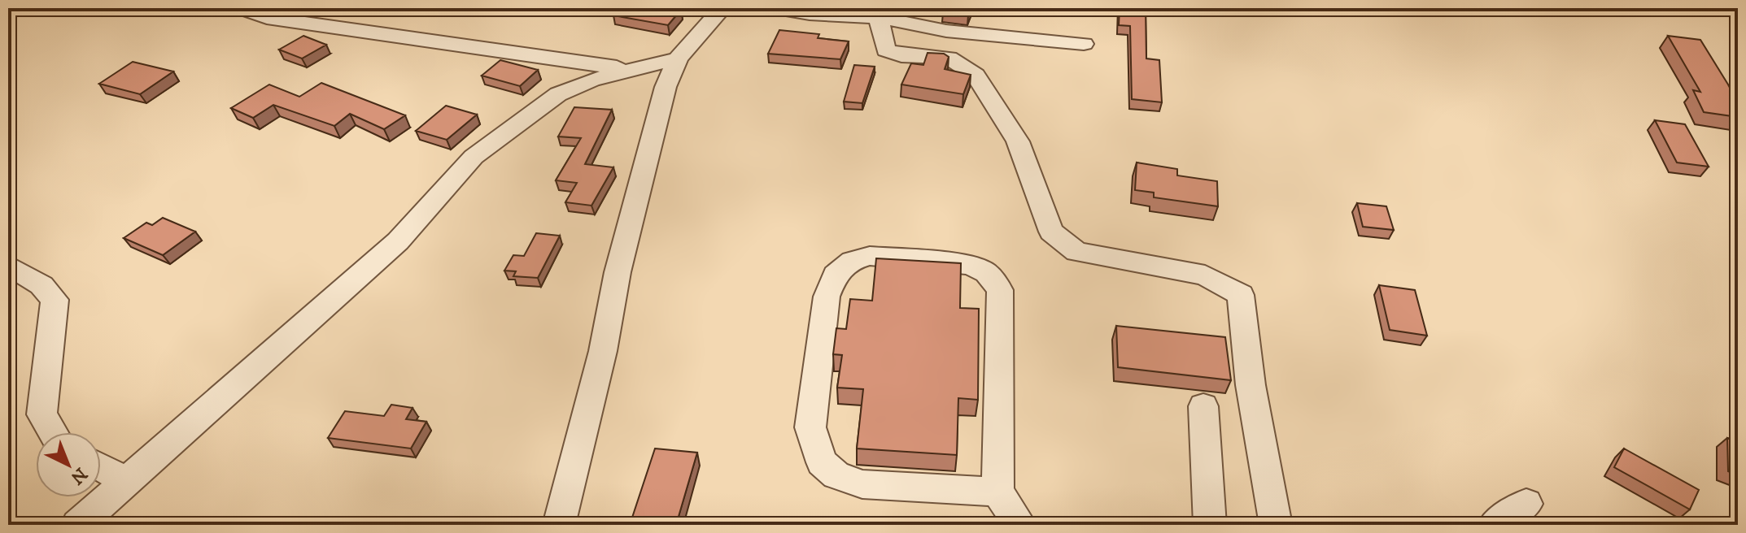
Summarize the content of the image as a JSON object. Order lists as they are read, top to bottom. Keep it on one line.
{"north":"bottom right"}
